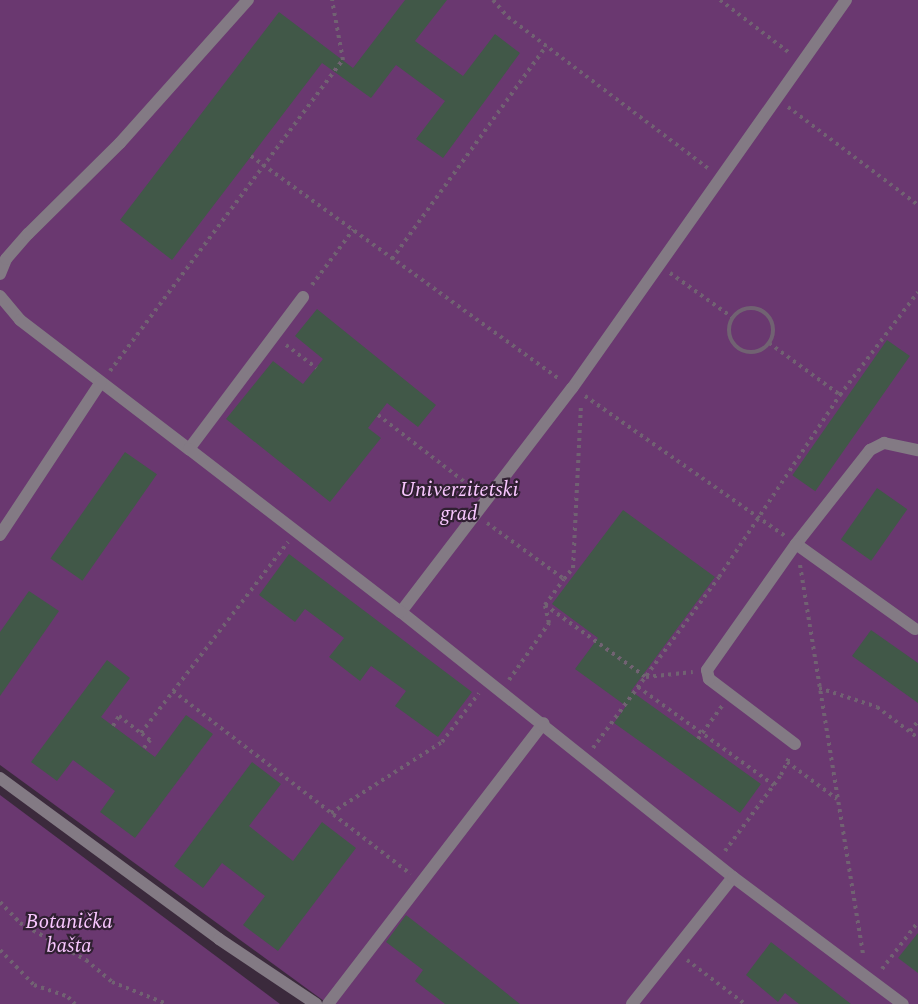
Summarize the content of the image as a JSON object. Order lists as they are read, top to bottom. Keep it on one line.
{"parks":["Univerzitetski grad","Botanička bašta"]}
